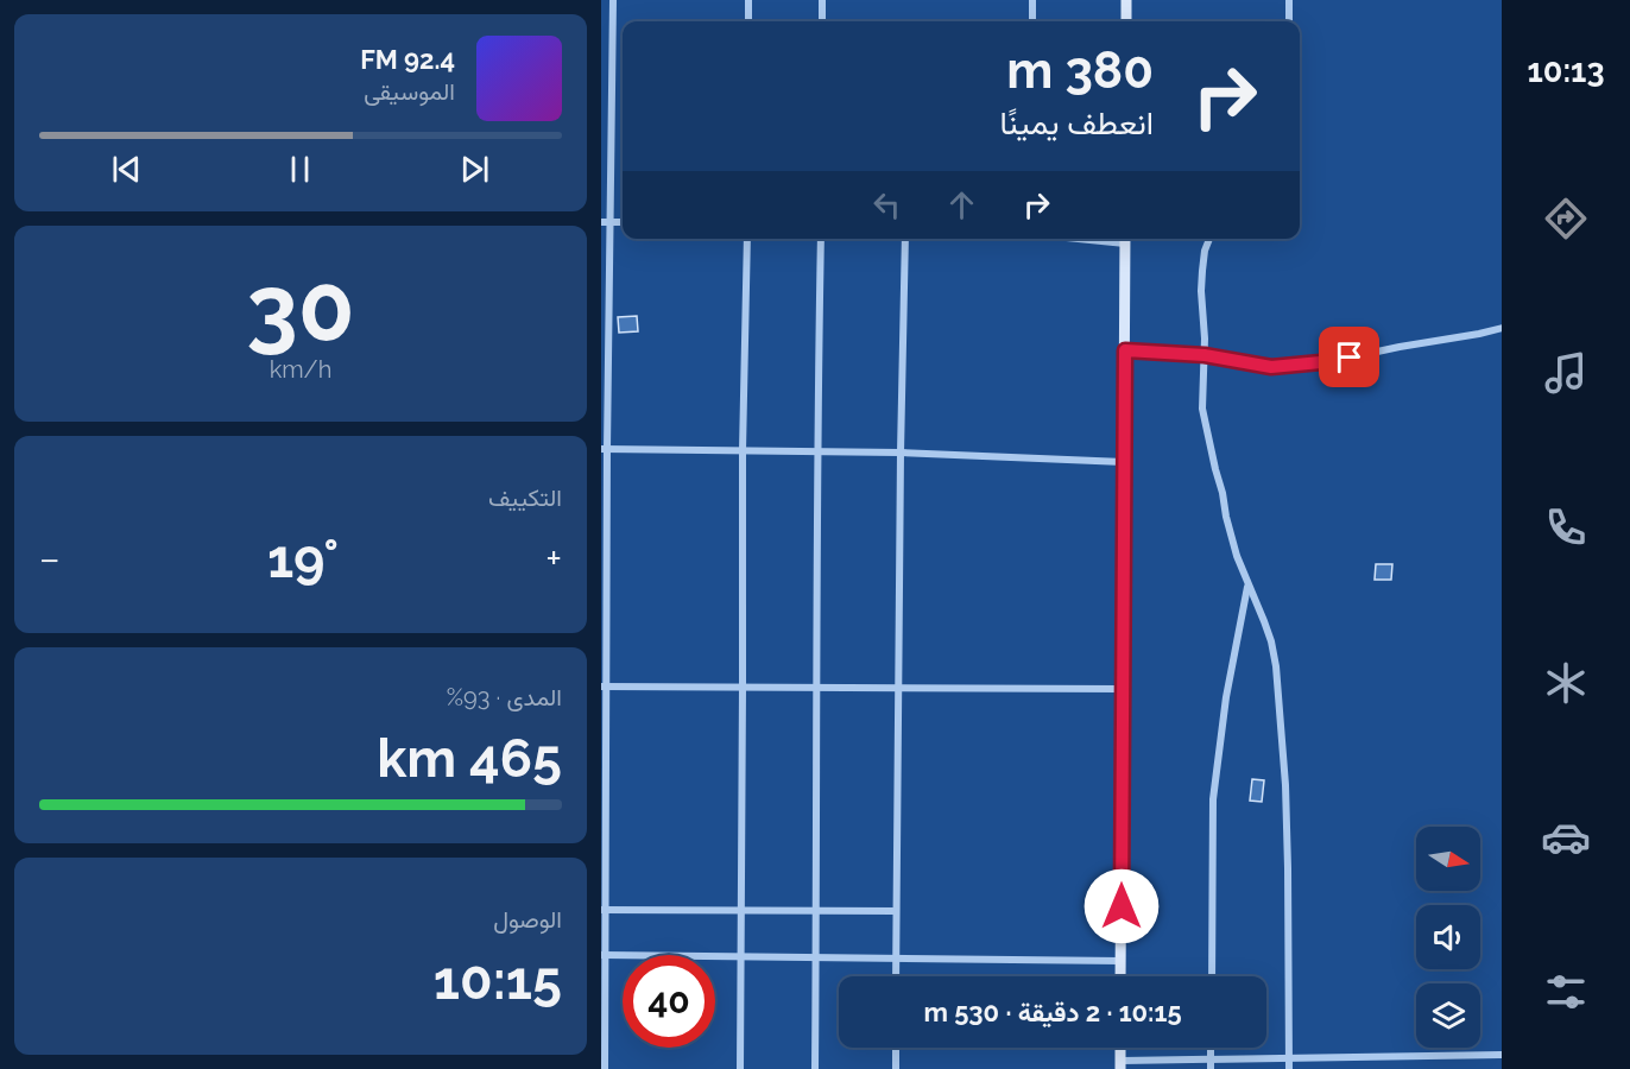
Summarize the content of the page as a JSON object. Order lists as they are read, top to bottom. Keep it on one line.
{"north":"right","page":{"tabs":"10:13","turn":["380 m","انعطف يمينًا"],"song":["92.4 FM","الموسيقى"],"tile":[["30","km/h"],"التكييف",["المدى · 93%","465 km"],["الوصول","10:15"]],"heat":["−","19°","+"],"limit":"40","trip":"10:15 · 2 دقيقة · 530 m"}}
